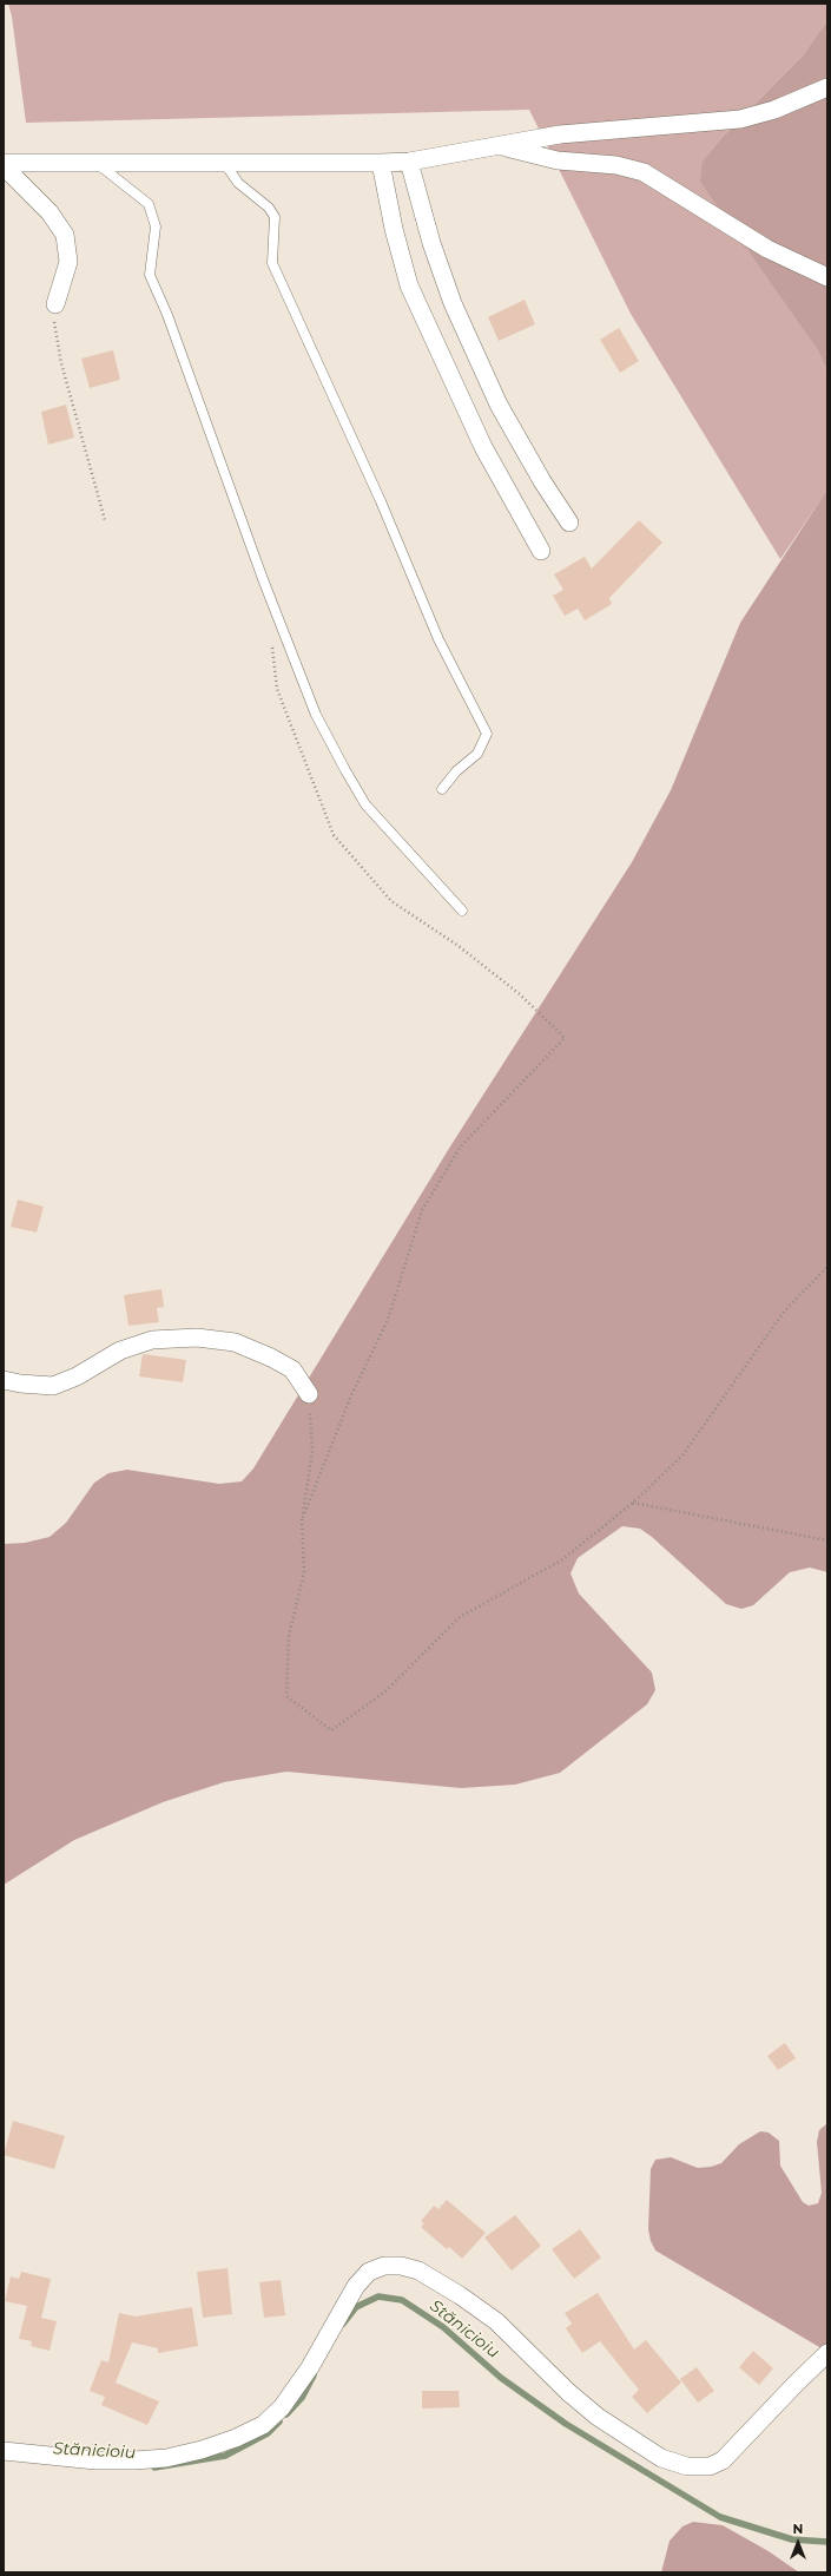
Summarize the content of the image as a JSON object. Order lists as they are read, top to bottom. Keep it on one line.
{"water":["Stănicioiu"],"north":"top"}
